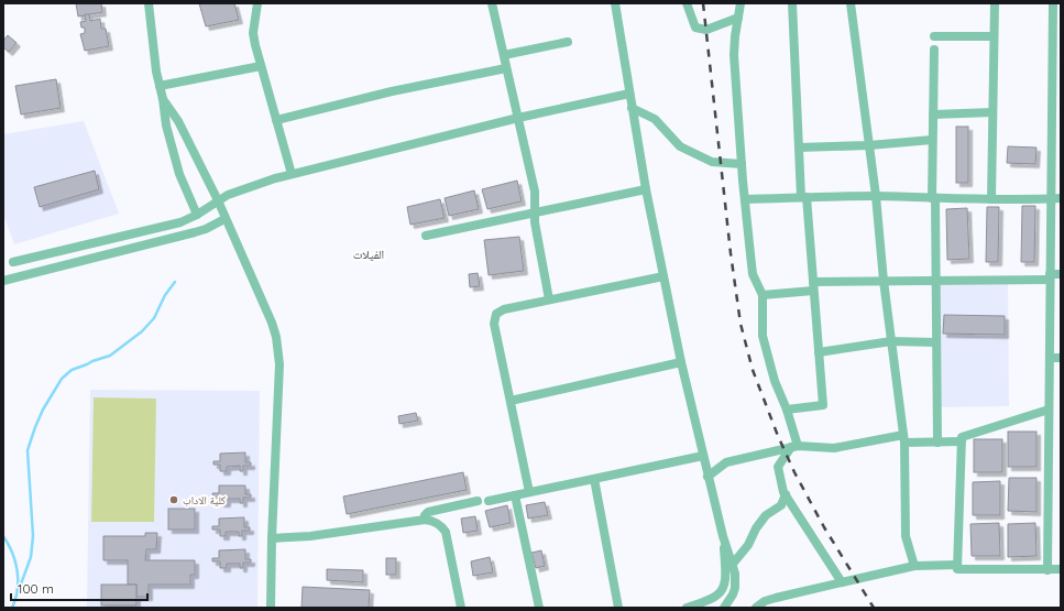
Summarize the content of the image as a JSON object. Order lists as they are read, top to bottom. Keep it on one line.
{"districts":["الفيلات"],"places":["كلية الاداب"],"scale_bar":"100 m"}
